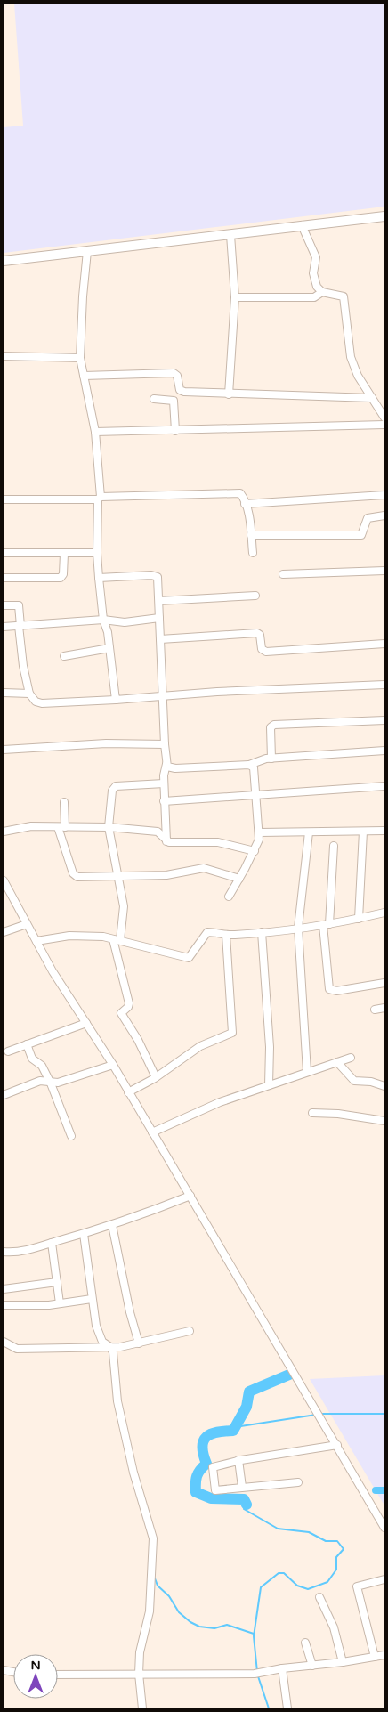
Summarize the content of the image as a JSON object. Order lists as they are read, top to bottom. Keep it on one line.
{"north":"top"}
